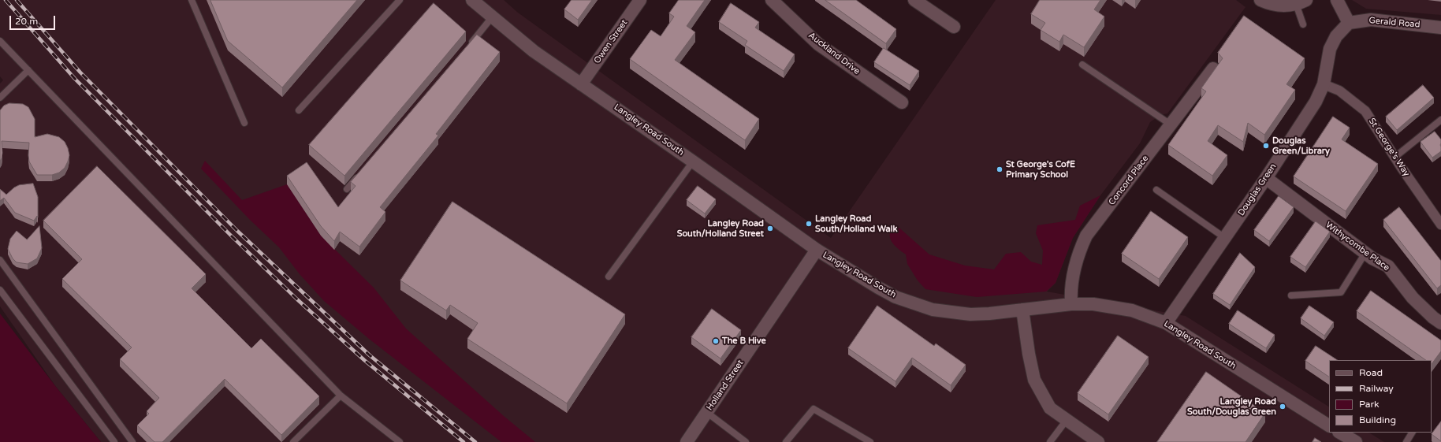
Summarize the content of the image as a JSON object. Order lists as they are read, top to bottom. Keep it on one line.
{"streets":{"street":["Gerald Road","Owen Street","Auckland Drive","Langley Road South","St George's Way","Concord Place","Douglas Green","Withycombe Place","Holland Street"]},"crossings":[["Gerald Road","Douglas Green"],["Owen Street","Langley Road South"],["Langley Road South","Concord Place"],["Langley Road South","Douglas Green"],["Langley Road South","Holland Street"],["St George's Way","Douglas Green"],["Douglas Green","Withycombe Place"]],"places":["Douglas Green/Library","St George's CofE Primary School","Langley Road South/Holland Walk","Langley Road South/Holland Street","The B Hive","Langley Road South/Douglas Green"],"legend":["Road","Railway","Park","Building"],"scale_bar":"20 m"}
